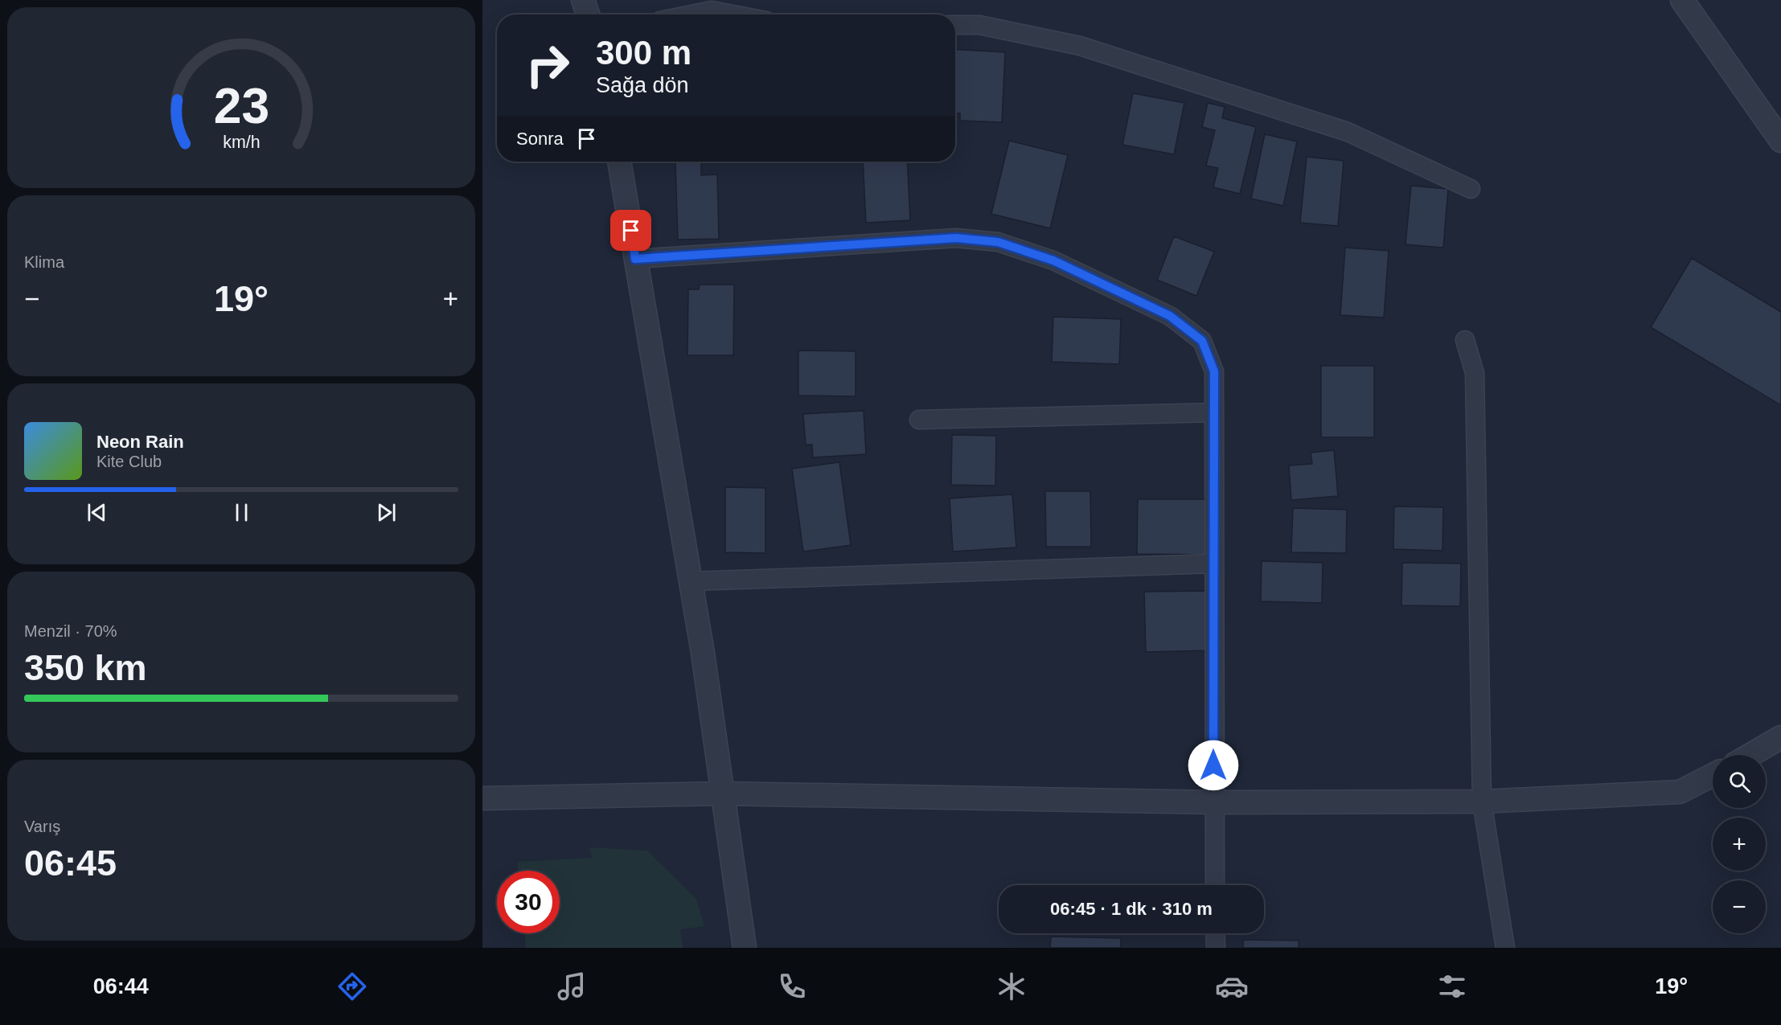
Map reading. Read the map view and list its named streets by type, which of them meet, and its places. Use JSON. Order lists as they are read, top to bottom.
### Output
{
  "page": {
    "turn": ["300 m", "Sağa dön"],
    "then": "Sonra",
    "tile": [
      "Klima",
      ["Menzil · 70%", "350 km"],
      ["Varış", "06:45"]
    ],
    "heat": ["−", "19°", "+"],
    "song": ["Neon Rain", "Kite Club"],
    "map_buttons": ["+", "−"],
    "limit": "30",
    "trip": "06:45 · 1 dk · 310 m",
    "tabs": ["06:44", "19°"],
    "gauge": ["23", "km/h"]
  }
}
